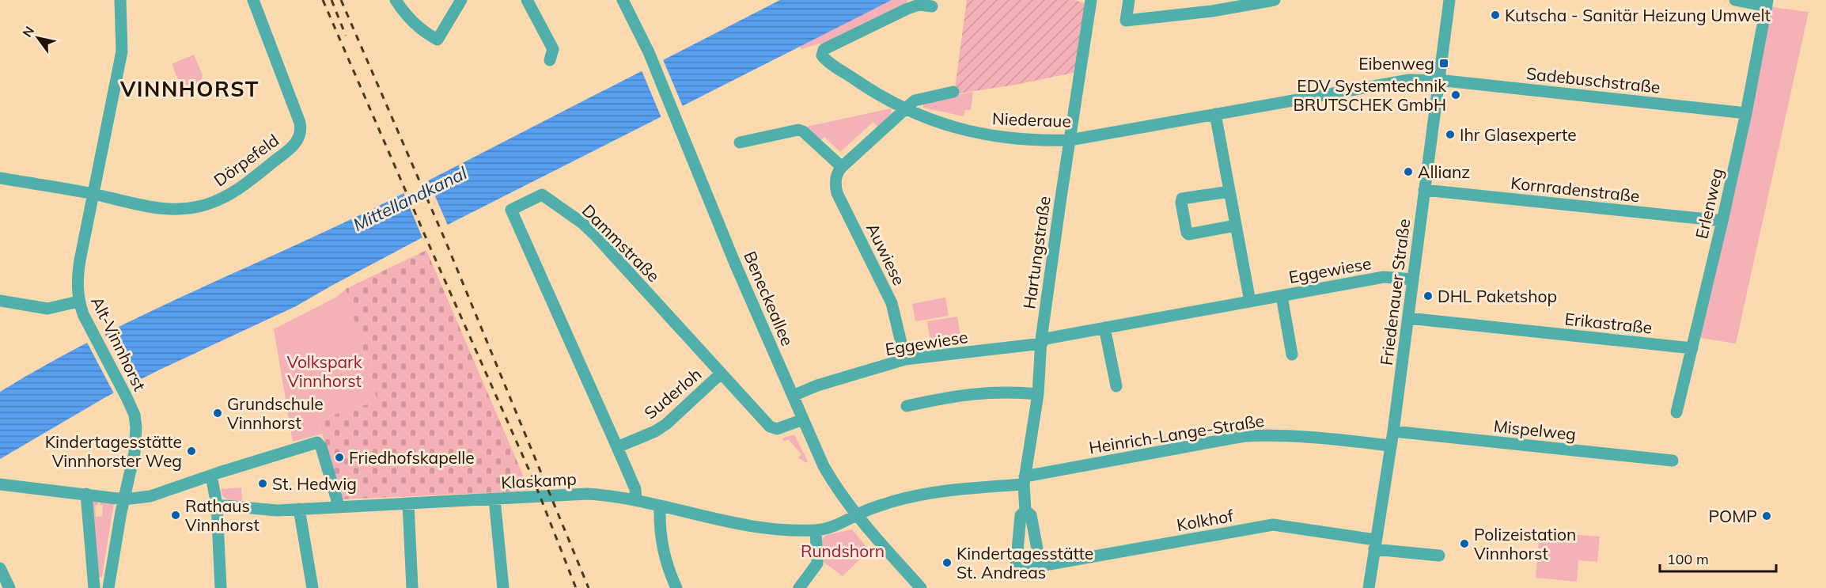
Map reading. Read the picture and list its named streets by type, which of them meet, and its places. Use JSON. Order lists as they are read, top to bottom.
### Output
{
  "streets": {
    "street": [
      "Sadebuschstraße",
      "Niederaue",
      "Dörpefeld",
      "Kornradenstraße",
      "Erlenweg",
      "Dammstraße",
      "Hartungstraße",
      "Auwiese",
      "Eggewiese",
      "Friedenauer Straße",
      "Beneckeallee",
      "Erikastraße",
      "Alt-Vinnhorst",
      "Suderloh",
      "Mispelweg",
      "Heinrich-Lange-Straße",
      "Klaskamp",
      "Kolkhof"
    ]
  },
  "crossings": [
    ["Sadebuschstraße", "Niederaue"],
    ["Sadebuschstraße", "Erlenweg"],
    ["Sadebuschstraße", "Friedenauer Straße"],
    ["Niederaue", "Hartungstraße"],
    ["Niederaue", "Friedenauer Straße"],
    ["Dörpefeld", "Alt-Vinnhorst"],
    ["Kornradenstraße", "Erlenweg"],
    ["Kornradenstraße", "Friedenauer Straße"],
    ["Erlenweg", "Erikastraße"],
    ["Dammstraße", "Beneckeallee"],
    ["Dammstraße", "Suderloh"],
    ["Dammstraße", "Klaskamp"],
    ["Hartungstraße", "Eggewiese"],
    ["Hartungstraße", "Heinrich-Lange-Straße"],
    ["Hartungstraße", "Kolkhof"],
    ["Auwiese", "Eggewiese"],
    ["Eggewiese", "Friedenauer Straße"],
    ["Eggewiese", "Beneckeallee"],
    ["Friedenauer Straße", "Erikastraße"],
    ["Friedenauer Straße", "Mispelweg"],
    ["Friedenauer Straße", "Heinrich-Lange-Straße"],
    ["Friedenauer Straße", "Kolkhof"],
    ["Beneckeallee", "Heinrich-Lange-Straße"],
    ["Beneckeallee", "Klaskamp"],
    ["Heinrich-Lange-Straße", "Klaskamp"]
  ],
  "districts": ["VINNHORST"],
  "water": ["Mittellandkanal"],
  "parks": ["Volkspark Vinnhorst", "Rundshorn"],
  "places": {
    "other": [
      "Kutscha - Sanitär Heizung Umwelt",
      "EDV Systemtechnik BRUTSCHEK GmbH",
      "Ihr Glasexperte",
      "Allianz",
      "DHL Paketshop",
      "Grundschule Vinnhorst",
      "Kindertagesstätte Vinnhorster Weg",
      "Friedhofskapelle",
      "St. Hedwig",
      "Rathaus Vinnhorst",
      "POMP",
      "Polizeistation Vinnhorst",
      "Kindertagesstätte St. Andreas"
    ],
    "transit": ["Eibenweg"]
  },
  "scale_bar": "100 m",
  "north": "top left"
}
